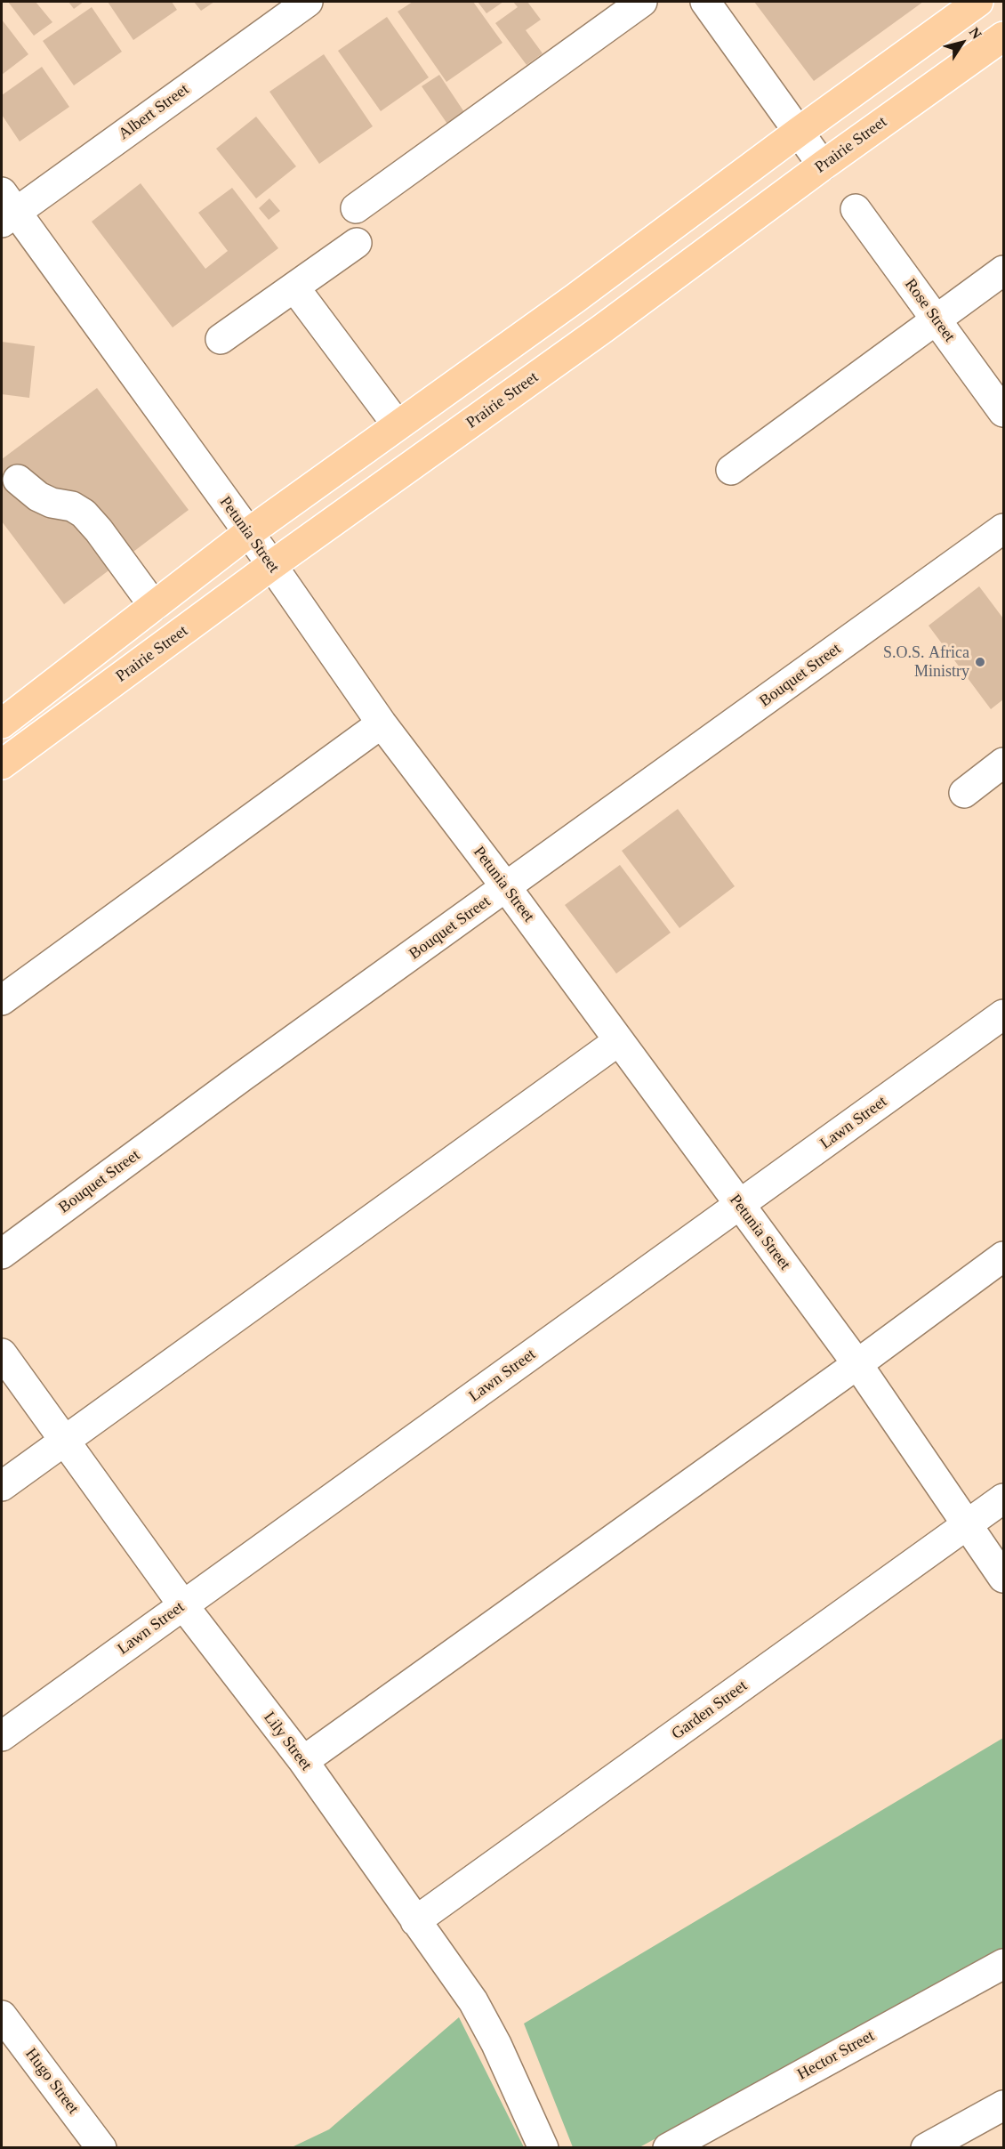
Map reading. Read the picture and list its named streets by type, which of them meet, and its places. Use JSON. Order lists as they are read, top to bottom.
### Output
{
  "streets": {
    "main road": ["Prairie Street"],
    "street": [
      "Albert Street",
      "Rose Street",
      "Petunia Street",
      "Bouquet Street",
      "Lawn Street",
      "Garden Street",
      "Lily Street",
      "Hector Street",
      "Hugo Street"
    ]
  },
  "crossings": [
    ["Albert Street", "Petunia Street"],
    ["Prairie Street", "Petunia Street"],
    ["Petunia Street", "Bouquet Street"],
    ["Petunia Street", "Lawn Street"],
    ["Petunia Street", "Garden Street"],
    ["Lawn Street", "Lily Street"],
    ["Garden Street", "Lily Street"]
  ],
  "places": ["S.O.S. Africa Ministry"],
  "north": "top right"
}
